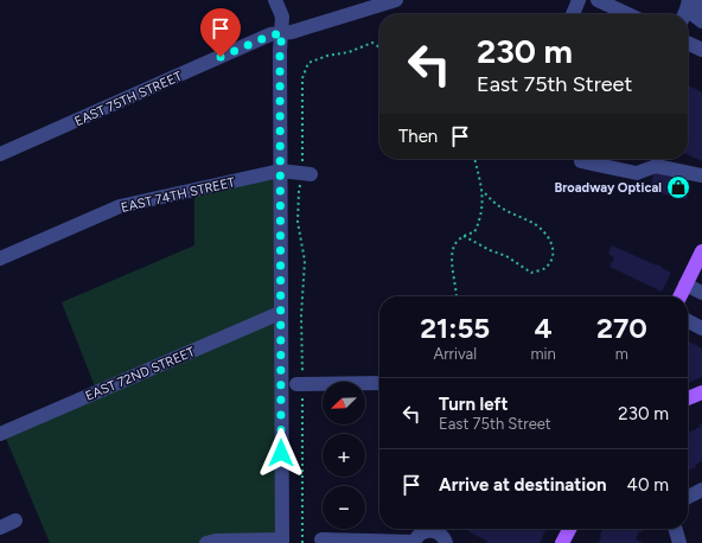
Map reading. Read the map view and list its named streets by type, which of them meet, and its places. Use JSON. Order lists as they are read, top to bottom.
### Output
{
  "streets": {
    "street": ["EAST 75TH STREET", "EAST 74TH STREET", "EAST 72ND STREET"]
  },
  "places": {
    "shop": ["Broadway Optical"]
  },
  "north": "bottom left",
  "page": {
    "turn": ["230 m", "East 75th Street"],
    "then": "Then",
    "eta": [
      "21:55",
      "Arrival",
      "4",
      "min",
      "270",
      "m"
    ],
    "list": [
      {
        "name": "Turn left",
        "note": "East 75th Street",
        "value": "230 m"
      },
      {
        "name": "Arrive at destination",
        "value": "40 m"
      }
    ],
    "map_buttons": ["+", "−"]
  }
}
